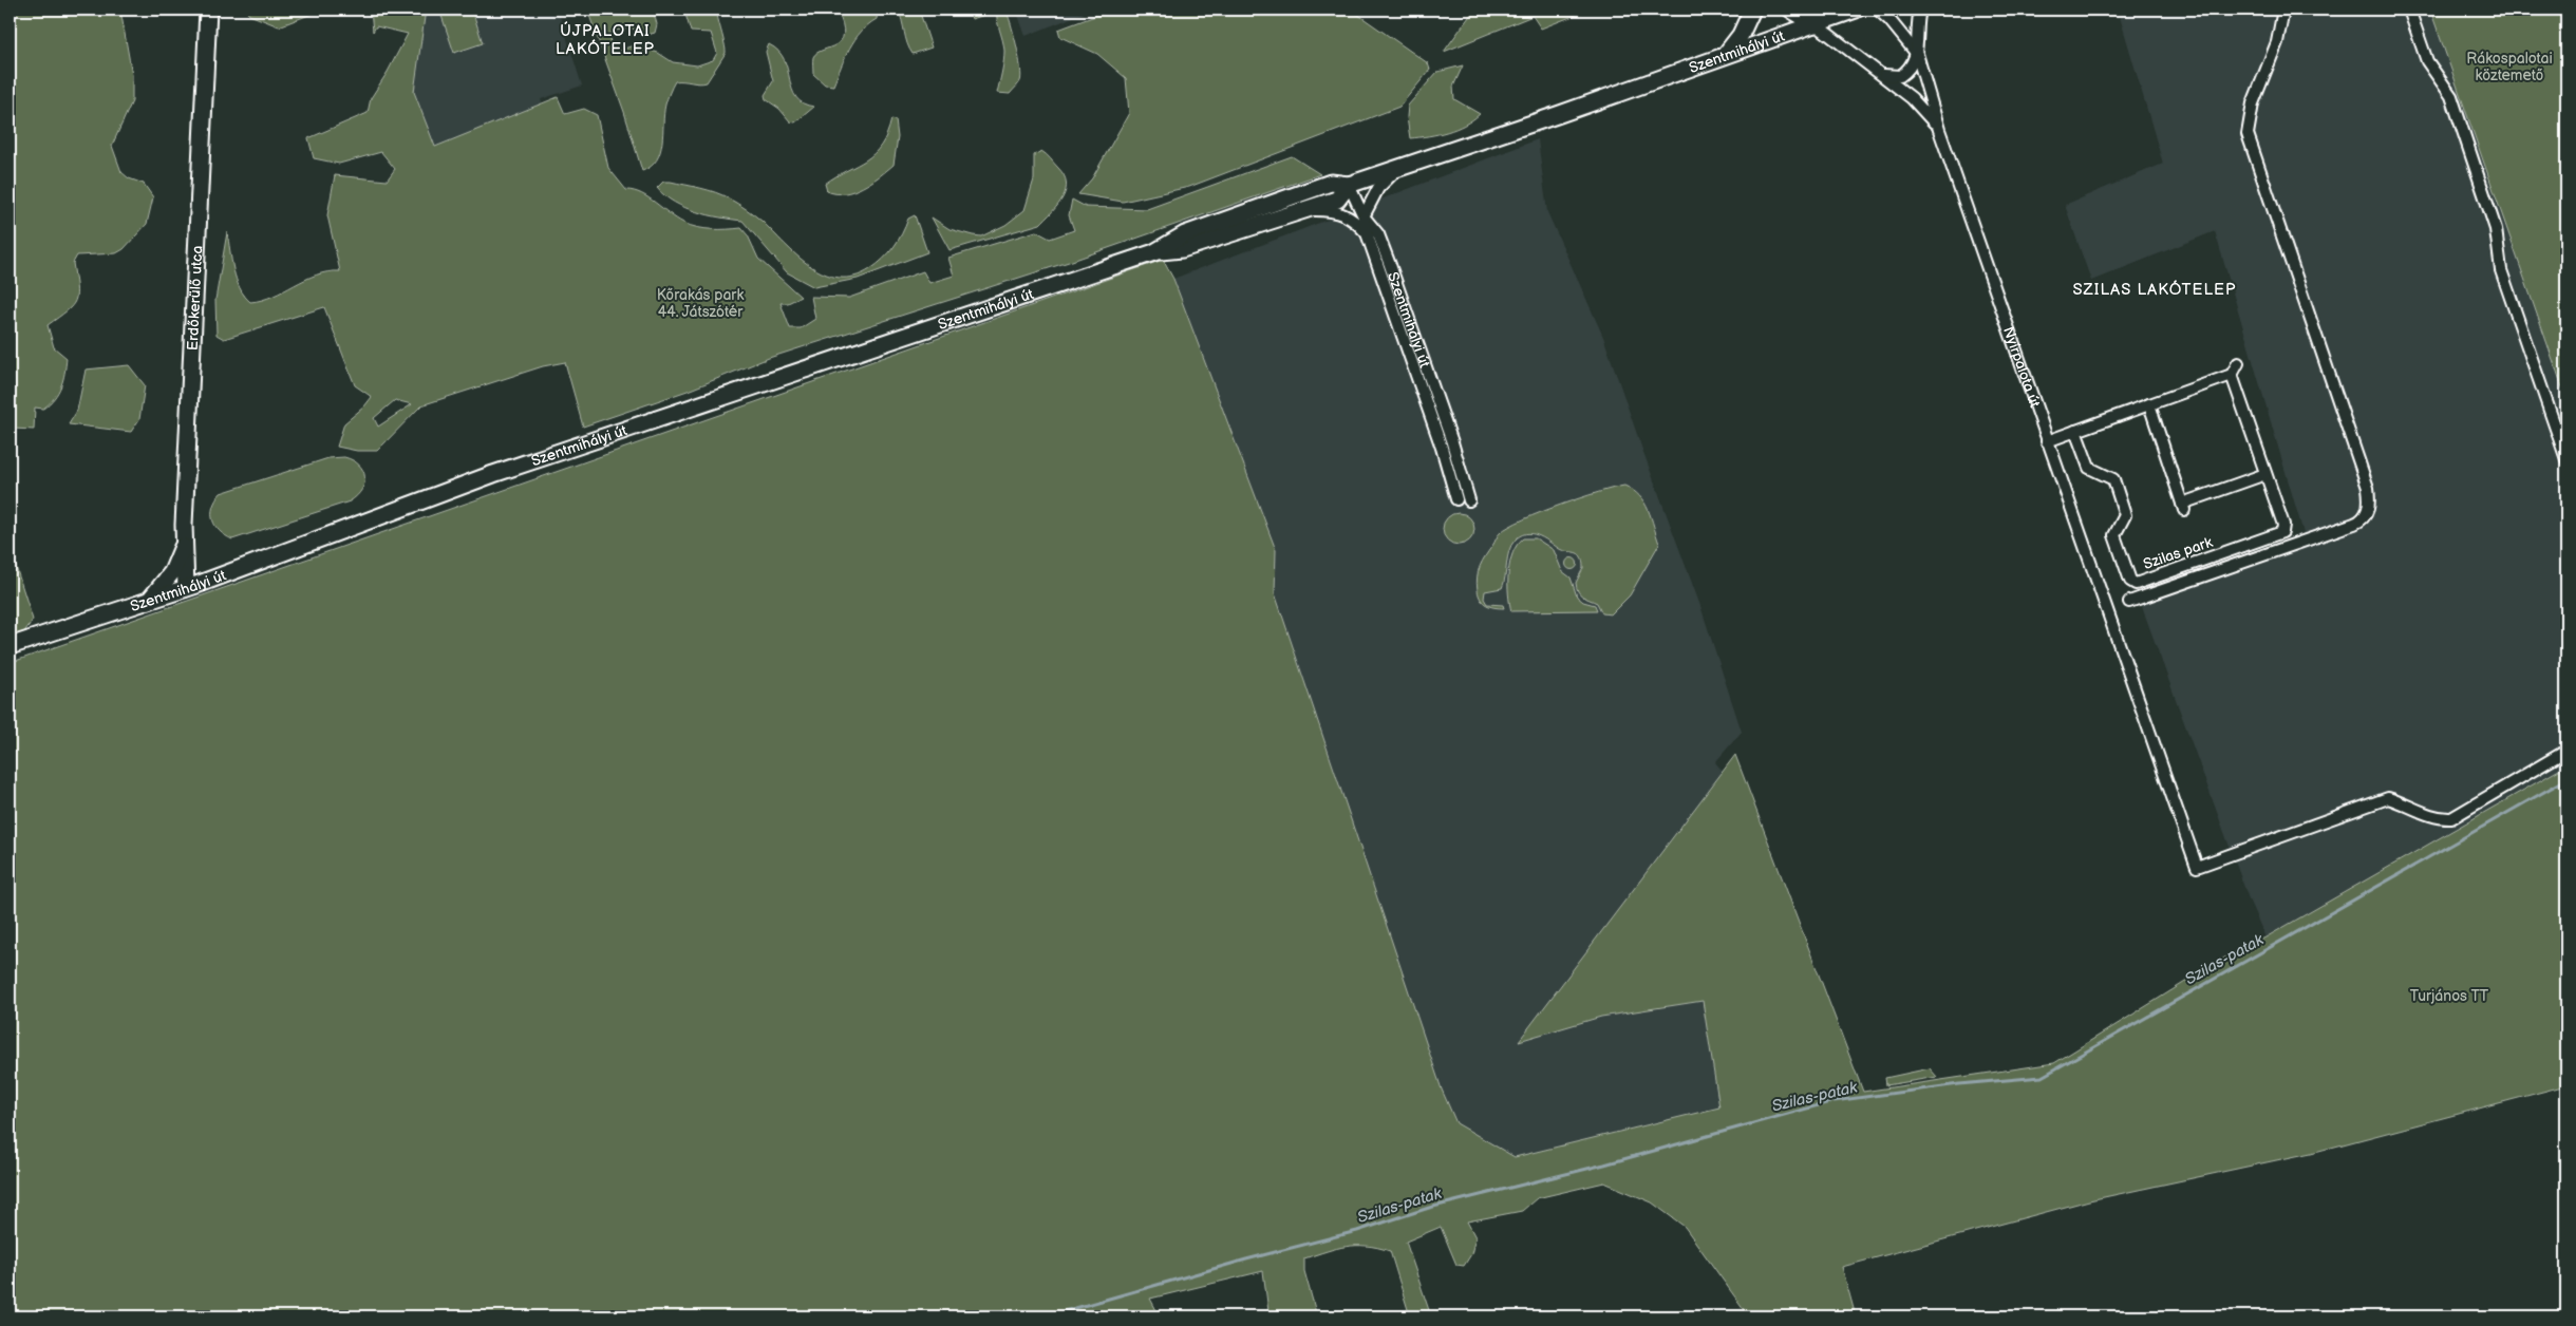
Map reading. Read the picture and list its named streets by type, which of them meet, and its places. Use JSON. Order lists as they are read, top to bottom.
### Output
{
  "streets": {
    "main road": ["Szentmihályi út", "Erdőkerülő utca", "Nyírpalota út"],
    "street": ["Szilas park"]
  },
  "crossings": [
    ["Szentmihályi út", "Erdőkerülő utca"],
    ["Szentmihályi út", "Nyírpalota út"]
  ],
  "districts": ["ÚJPALOTAI LAKÓTELEP", "SZILAS LAKÓTELEP"],
  "water": ["Szilas-patak"],
  "parks": ["Rákospalotai köztemető", "Kőrakás park 44. Játszótér", "Turjános TT"]
}
